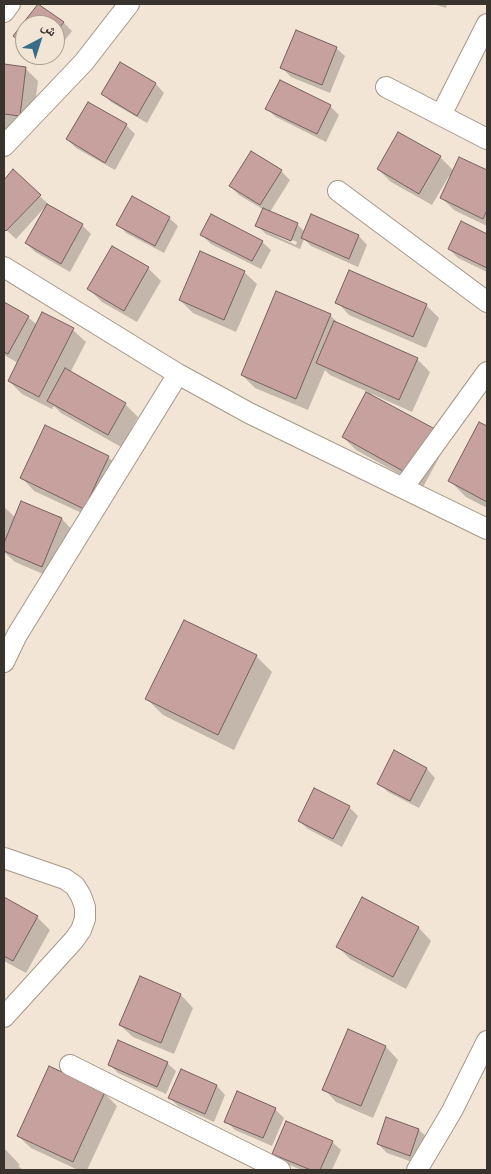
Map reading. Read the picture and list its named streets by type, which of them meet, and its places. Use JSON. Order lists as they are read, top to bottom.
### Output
{
  "north": "top right"
}
